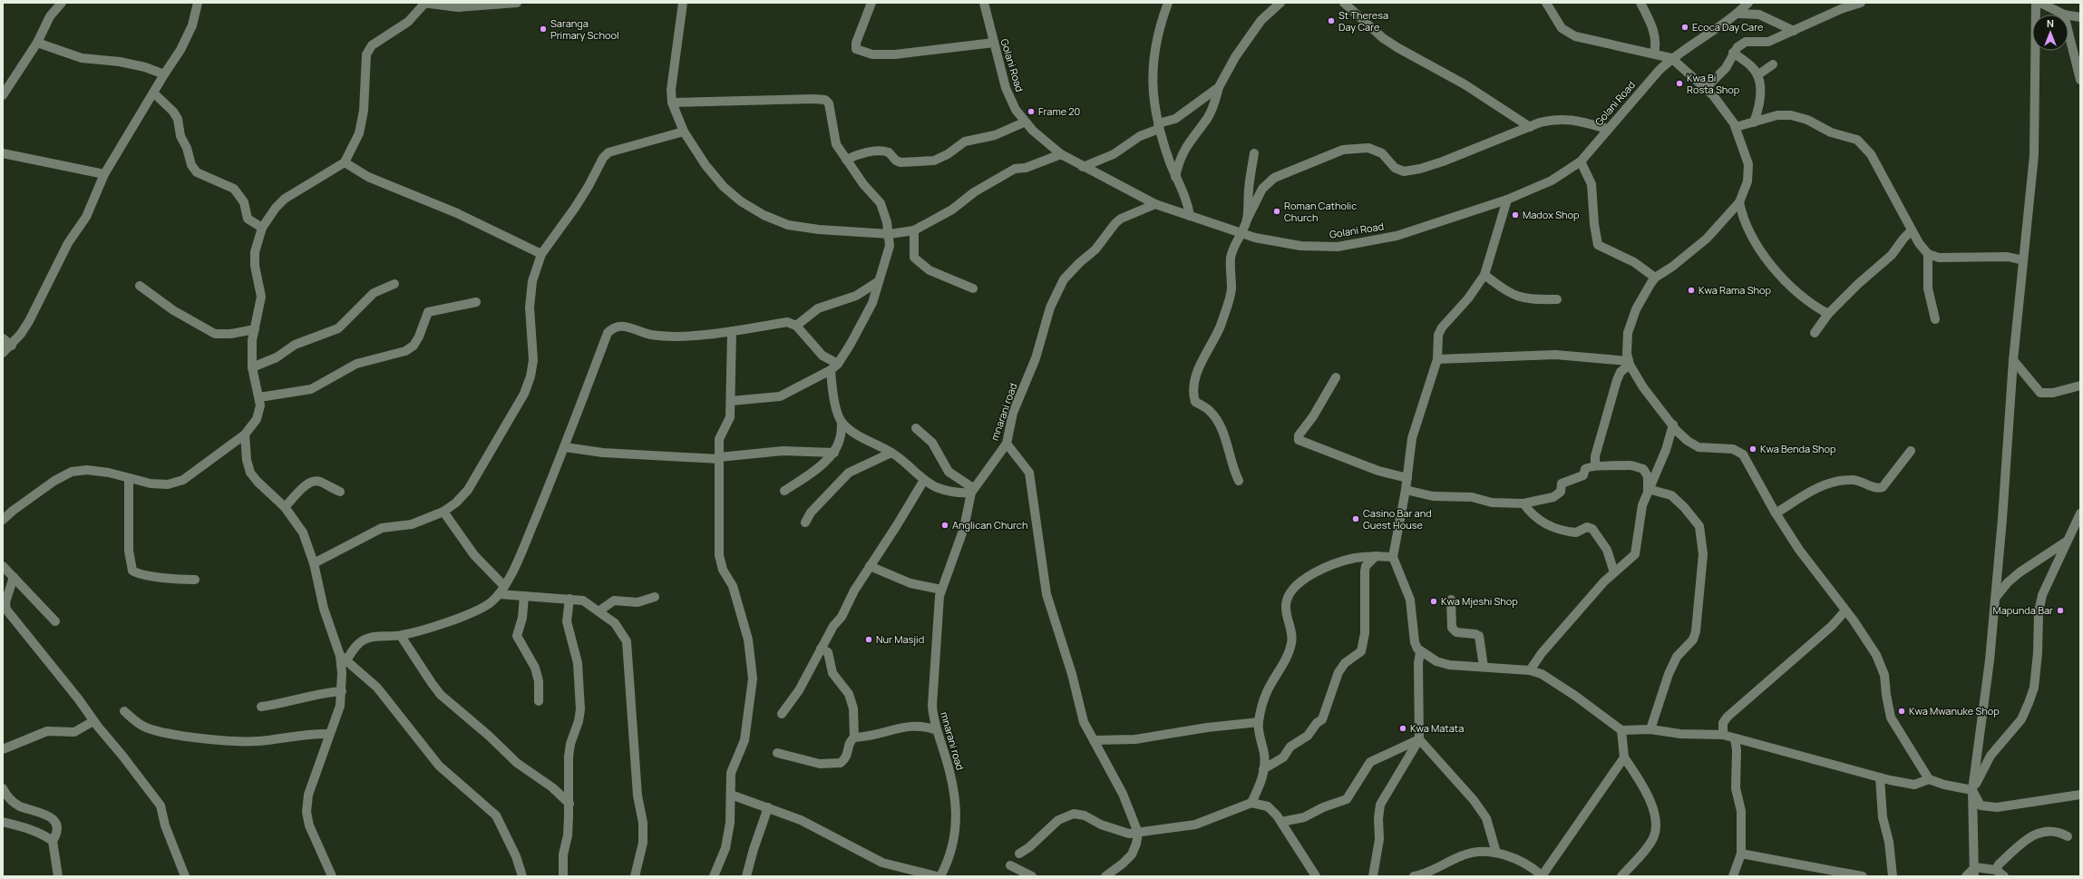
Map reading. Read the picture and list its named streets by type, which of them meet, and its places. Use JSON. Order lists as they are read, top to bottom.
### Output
{
  "streets": {
    "street": ["Golani Road", "mnarani road"]
  },
  "crossings": [
    ["Golani Road", "mnarani road"]
  ],
  "places": [
    "St Theresa Day Care",
    "Ecoca Day Care",
    "Saranga Primary School",
    "Kwa Bi Rosta Shop",
    "Frame 20",
    "Roman Catholic Church",
    "Madox Shop",
    "Kwa Rama Shop",
    "Kwa Benda Shop",
    "Casino Bar and Guest House",
    "Anglican Church",
    "Kwa Mjeshi Shop",
    "Mapunda Bar",
    "Nur Masjid",
    "Kwa Mwanuke Shop",
    "Kwa Matata"
  ],
  "north": "top"
}
